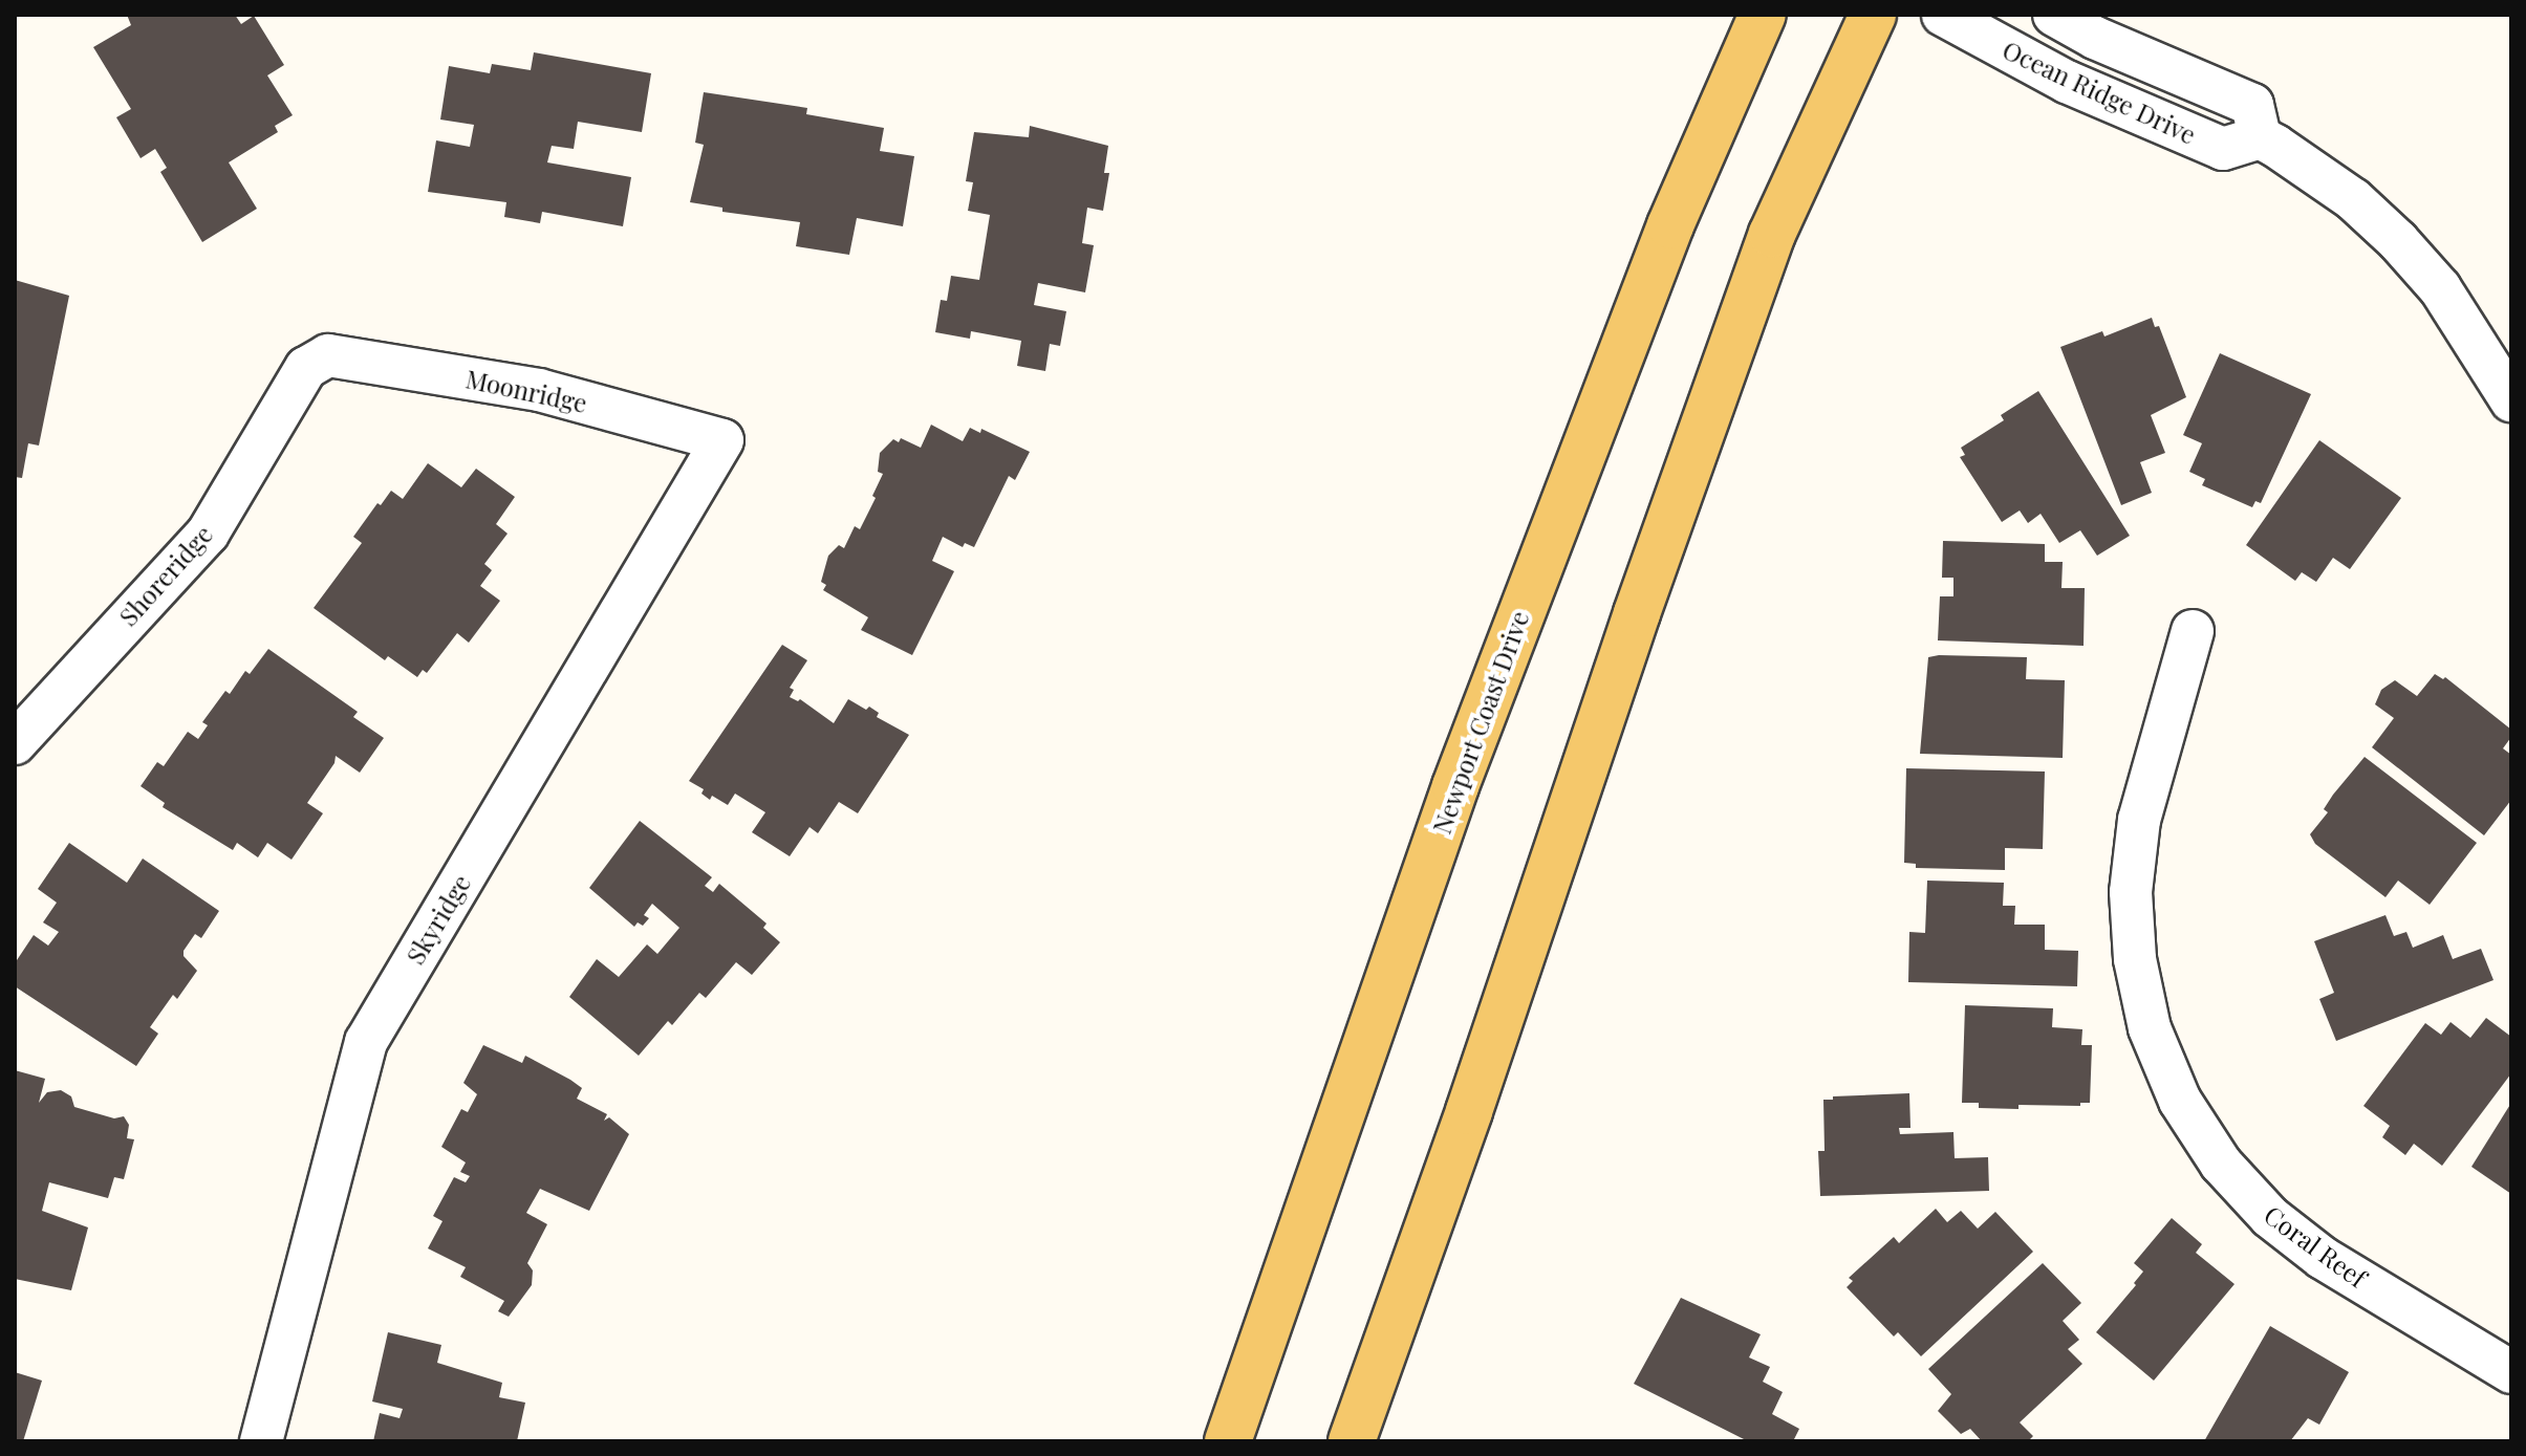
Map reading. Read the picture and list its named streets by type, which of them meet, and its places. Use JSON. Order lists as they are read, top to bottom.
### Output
{
  "streets": {
    "main road": ["Newport Coast Drive"],
    "street": [
      "Ocean Ridge Drive",
      "Moonridge",
      "Shoreridge",
      "Skyridge",
      "Coral Reef"
    ]
  },
  "crossings": [
    ["Moonridge", "Shoreridge"],
    ["Moonridge", "Skyridge"]
  ]
}
